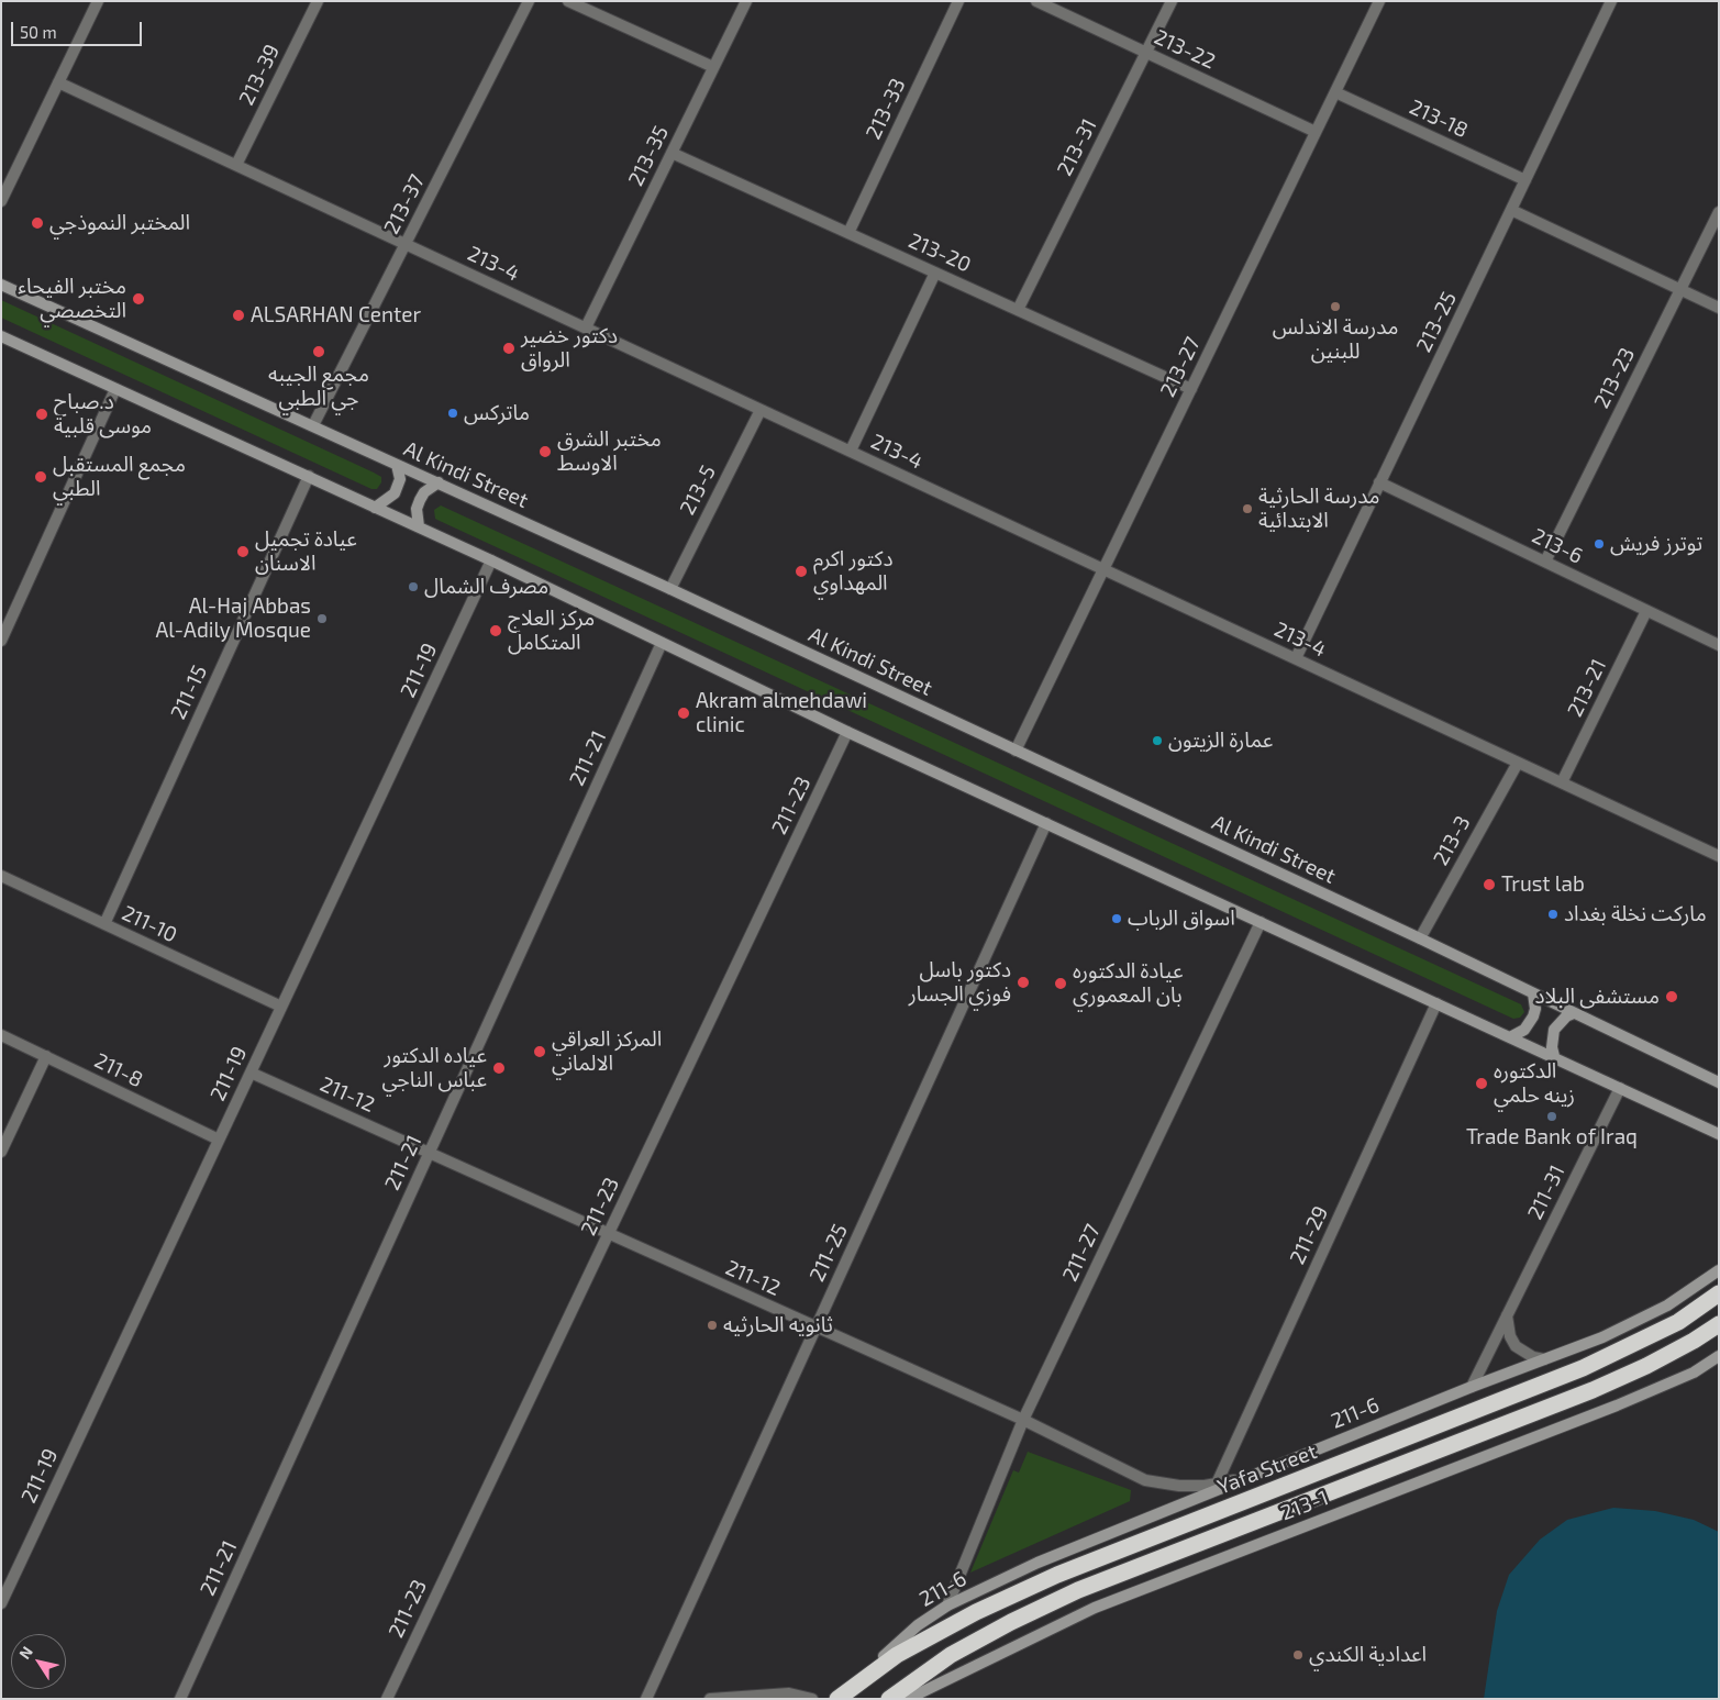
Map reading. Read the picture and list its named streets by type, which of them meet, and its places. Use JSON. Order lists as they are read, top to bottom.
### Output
{
  "streets": {
    "highway": ["Yafa Street"],
    "street": [
      "213-22",
      "213-39",
      "213-33",
      "213-18",
      "213-31",
      "213-35",
      "213-37",
      "213-20",
      "213-4",
      "213-25",
      "213-27",
      "213-23",
      "Al Kindi Street",
      "213-5",
      "213-6",
      "211-19",
      "213-21",
      "211-15",
      "211-21",
      "211-23",
      "213-3",
      "211-10",
      "211-8",
      "211-12",
      "211-31",
      "211-29",
      "211-25",
      "211-27",
      "211-6",
      "213-1"
    ]
  },
  "crossings": [
    ["213-22", "213-31"],
    ["213-22", "213-27"],
    ["213-39", "213-4"],
    ["213-33", "213-20"],
    ["213-18", "213-25"],
    ["213-18", "213-27"],
    ["213-31", "213-20"],
    ["213-35", "213-20"],
    ["213-35", "213-4"],
    ["213-37", "213-4"],
    ["213-37", "Al Kindi Street"],
    ["213-20", "213-27"],
    ["213-4", "213-25"],
    ["213-4", "213-27"],
    ["213-4", "213-5"],
    ["213-4", "213-21"],
    ["213-4", "213-3"],
    ["213-25", "213-6"],
    ["213-27", "Al Kindi Street"],
    ["213-23", "213-6"],
    ["Al Kindi Street", "213-5"],
    ["Al Kindi Street", "213-3"],
    ["213-6", "213-21"],
    ["211-19", "211-10"],
    ["211-19", "211-8"],
    ["211-19", "211-12"],
    ["211-15", "211-10"],
    ["211-21", "211-12"],
    ["211-23", "211-12"],
    ["211-12", "211-29"],
    ["211-12", "211-25"],
    ["211-12", "211-27"],
    ["211-12", "211-6"],
    ["211-31", "211-6"],
    ["211-27", "211-6"],
    ["211-6", "Yafa Street"]
  ],
  "places": [
    "المختبر النموذجي",
    "مختبر الفيحاء التخصصي",
    "مدرسة الاندلس للبنين",
    "ALSARHAN Center",
    "دكتور خضير الرواق",
    "مجمع الجيبه جي الطبي",
    "ماتركس",
    "د.صباح موسى قلبية",
    "مختبر الشرق الاوسط",
    "مجمع المستقبل الطبي",
    "مدرسة الحارثية الابتدائية",
    "توترز فريش",
    "عيادة تجميل الاسنان",
    "دكتور اكرم المهداوي",
    "مصرف الشمال",
    "Al-Haj Abbas Al-Adily Mosque",
    "مركز العلاج المتكامل",
    "Akram almehdawi clinic",
    "عمارة الزيتون",
    "Trust lab",
    "ماركت نخلة بغداد",
    "اسواق الرباب",
    "دكتور باسل فوزي الجسار",
    "عيادة الدكتوره بان المعموري",
    "مستشفى البلاد",
    "المركز العراقي الالماني",
    "عياده الدكتور عباس الناجي",
    "الدكتوره زينه حلمي",
    "Trade Bank of Iraq",
    "ثانويه الحارثيه",
    "اعدادية الكندي"
  ],
  "scale_bar": "50 m",
  "north": "top left"
}
